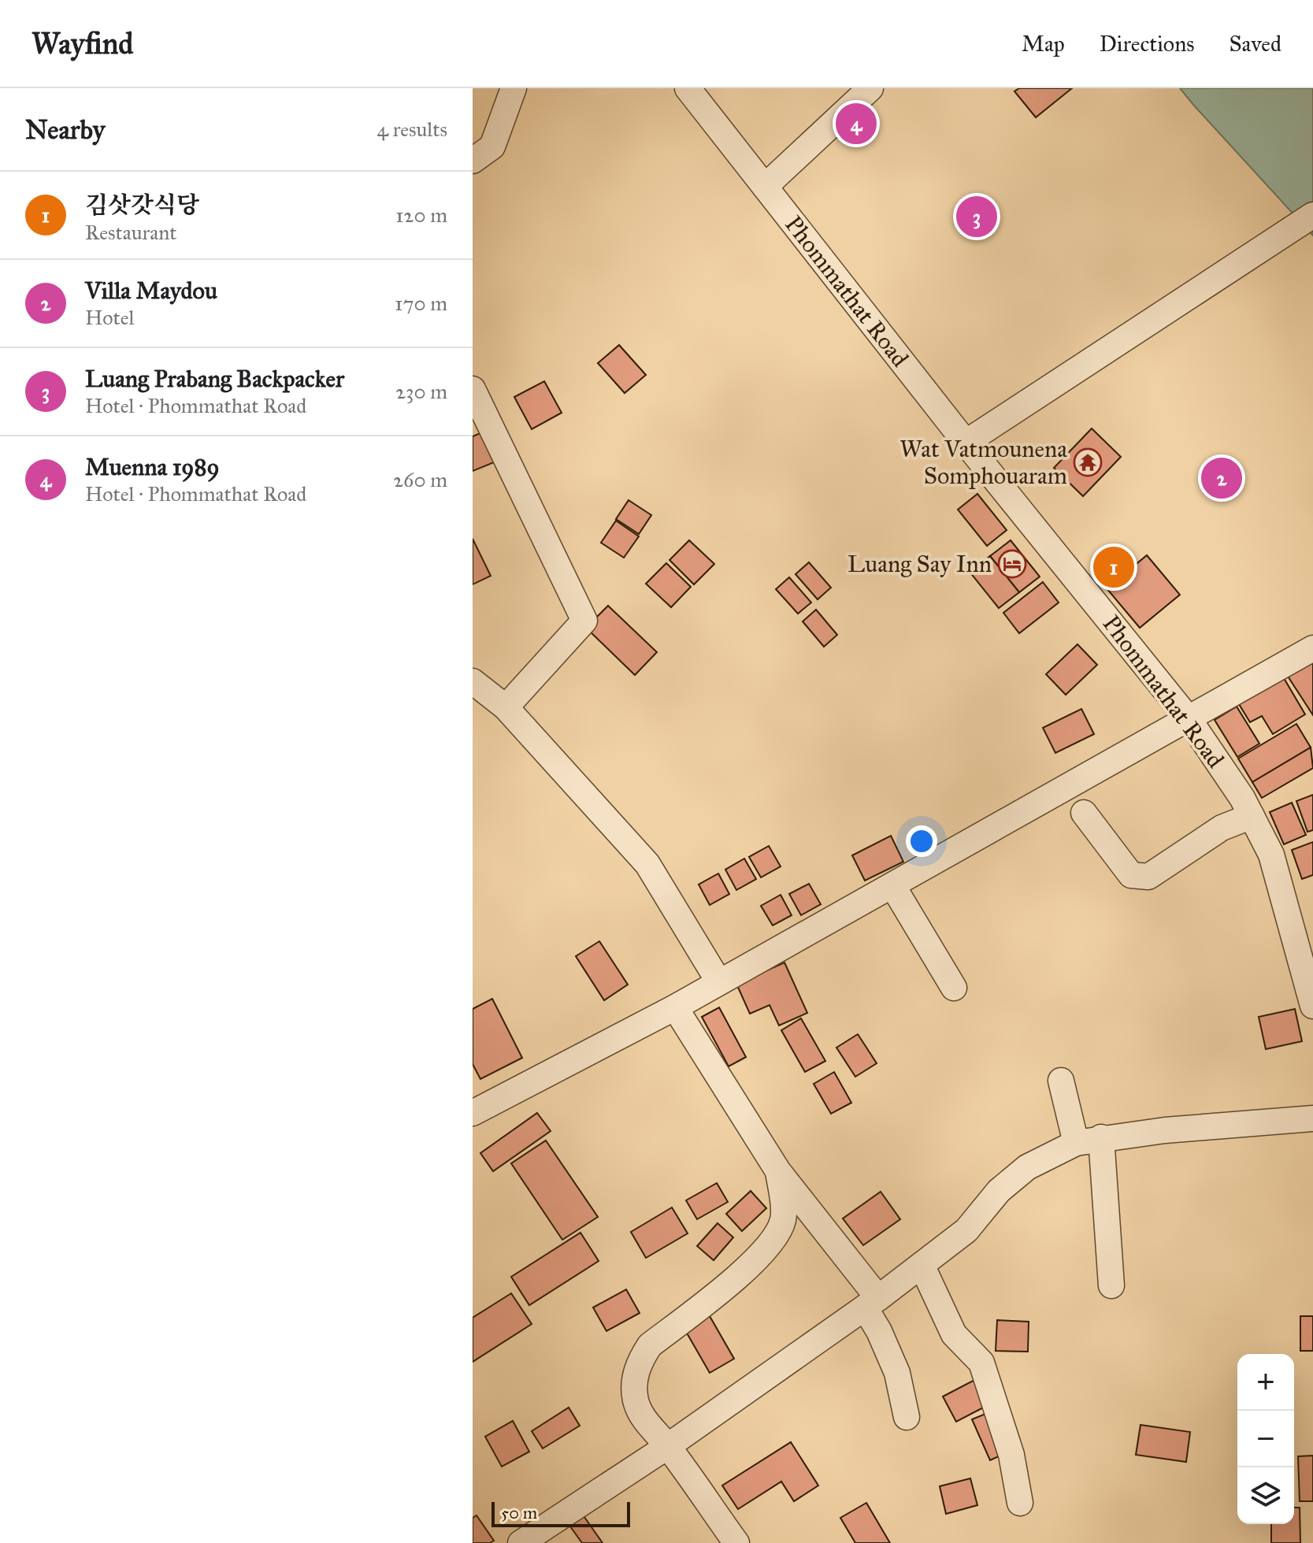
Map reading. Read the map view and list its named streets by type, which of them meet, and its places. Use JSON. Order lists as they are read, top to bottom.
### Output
{
  "streets": {
    "street": ["Phommathat Road"]
  },
  "places": {
    "temple": ["Wat Vatmounena Somphouaram"],
    "hotel": ["Luang Say Inn"]
  },
  "scale_bar": "50 m",
  "page": {
    "header": "Wayfind",
    "nav": ["Map", "Directions", "Saved"],
    "heading": ["Nearby", "4 results"],
    "pins": [
      "4",
      "3",
      "2",
      "1"
    ],
    "list": [
      {
        "mark": "1",
        "name": "김삿갓식당",
        "note": "Restaurant",
        "value": "120 m"
      },
      {
        "mark": "2",
        "name": "Villa Maydou",
        "note": "Hotel",
        "value": "170 m"
      },
      {
        "mark": "3",
        "name": "Luang Prabang Backpacker",
        "note": "Hotel · Phommathat Road",
        "value": "230 m"
      },
      {
        "mark": "4",
        "name": "Muenna 1989",
        "note": "Hotel · Phommathat Road",
        "value": "260 m"
      }
    ],
    "map_buttons": ["+", "−"],
    "scale": "50 m"
  }
}
